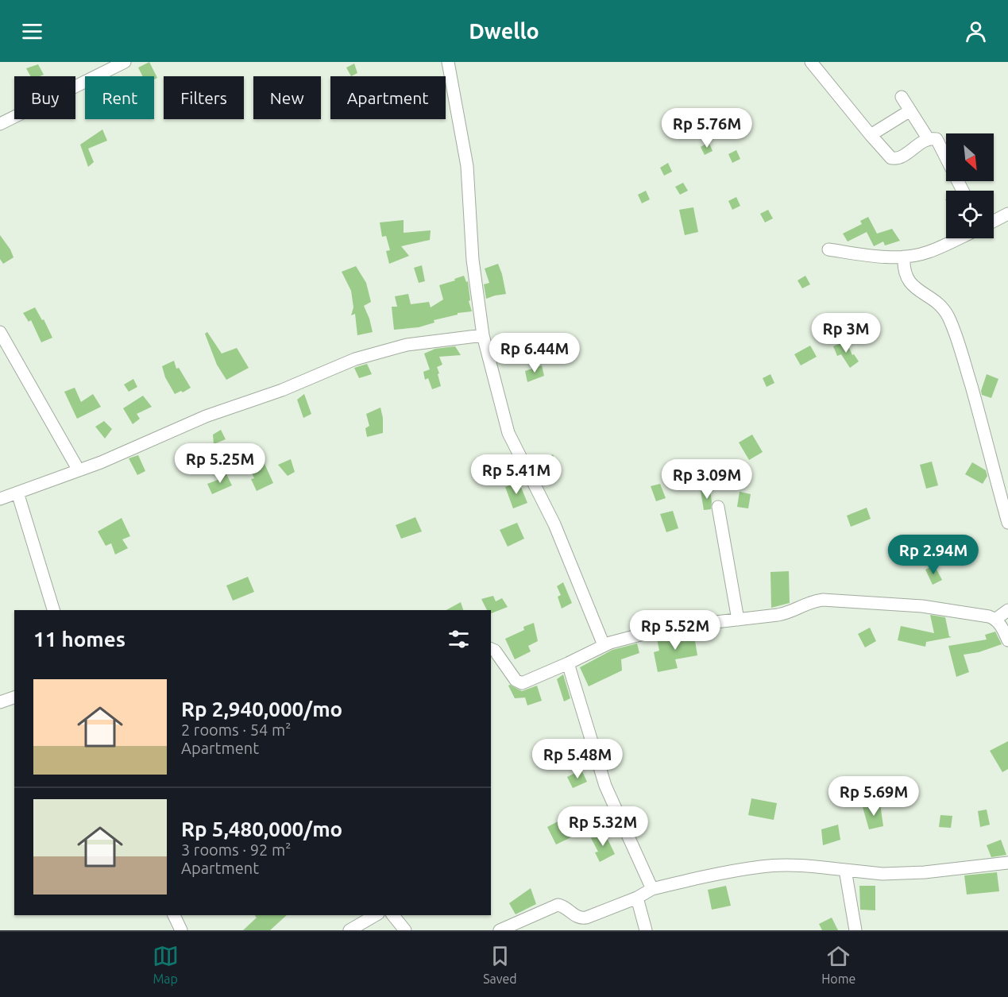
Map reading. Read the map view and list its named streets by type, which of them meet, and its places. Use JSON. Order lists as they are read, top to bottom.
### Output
{
  "north": "bottom right",
  "page": {
    "header": "Dwello",
    "chip": [
      "Buy",
      "Rent",
      "Filters",
      "New",
      "Apartment"
    ],
    "price": [
      "Rp 5.76M",
      "Rp 3M",
      "Rp 6.44M",
      "Rp 5.25M",
      "Rp 5.41M",
      "Rp 3.09M",
      "Rp 2.94M",
      "Rp 5.52M",
      "Rp 5.48M",
      "Rp 5.69M",
      "Rp 5.32M"
    ],
    "heading": "11 homes",
    "list": [
      {
        "name": "Rp 2,940,000/mo",
        "note": "2 rooms · 54 m² · Apartment"
      },
      {
        "name": "Rp 5,480,000/mo",
        "note": "3 rooms · 92 m² · Apartment"
      }
    ],
    "tabs": ["Map", "Saved", "Home"]
  }
}
